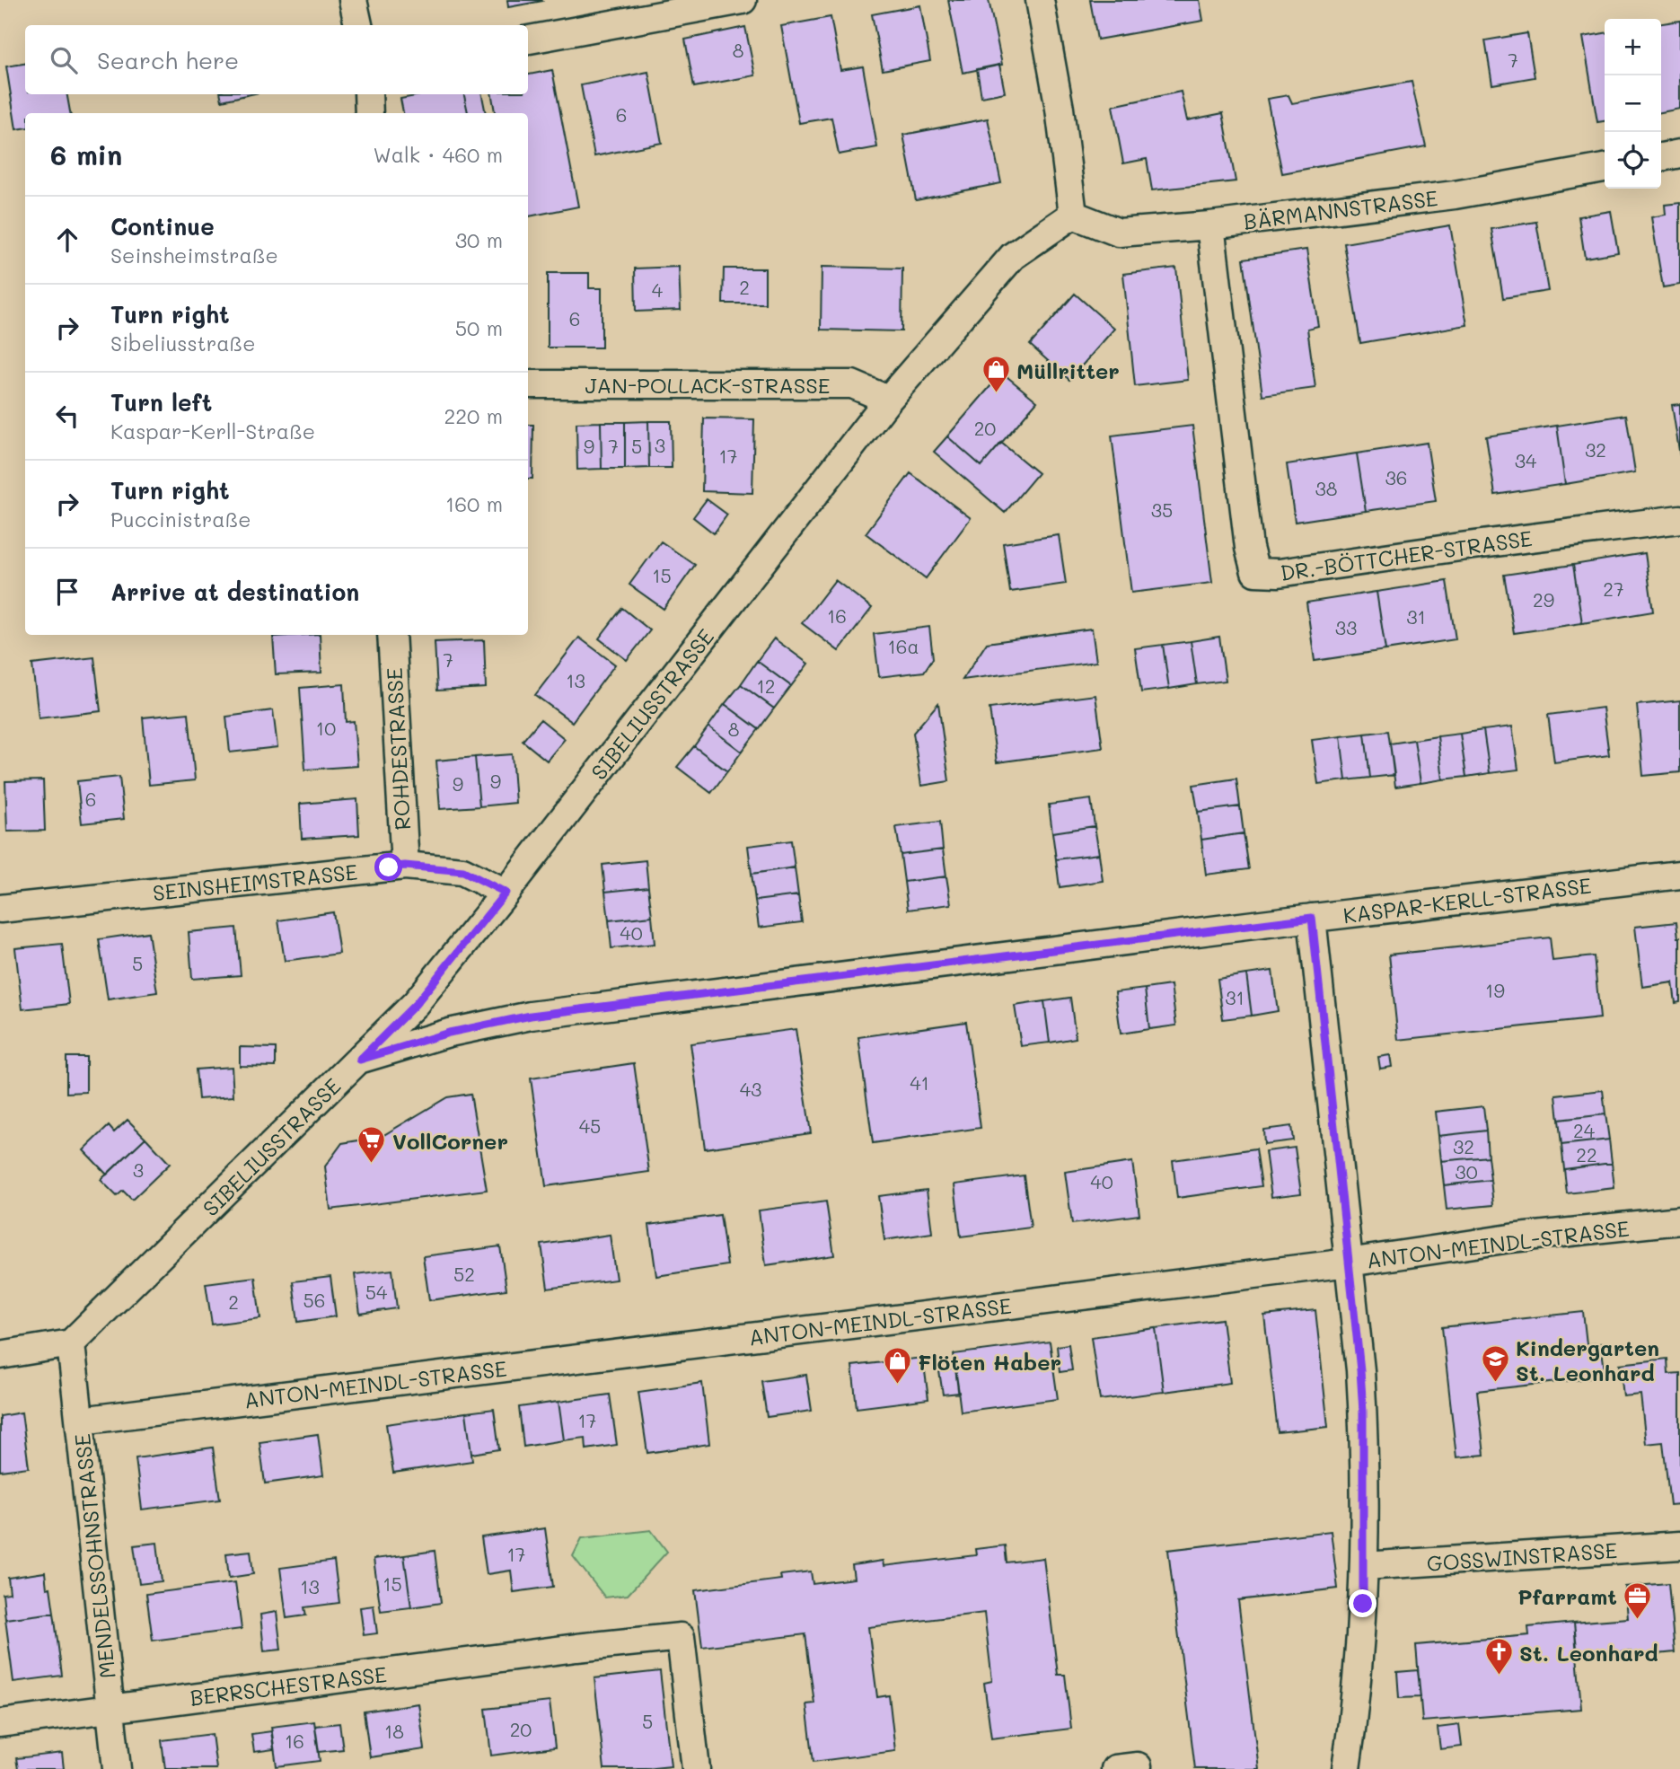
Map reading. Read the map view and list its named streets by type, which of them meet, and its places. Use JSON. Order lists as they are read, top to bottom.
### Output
{
  "streets": {
    "street": [
      "BÄRMANNSTRASSE",
      "JAN-POLLACK-STRASSE",
      "DR.-BÖTTCHER-STRASSE",
      "SIBELIUSSTRASSE",
      "ROHDESTRASSE",
      "SEINSHEIMSTRASSE",
      "KASPAR-KERLL-STRASSE",
      "ANTON-MEINDL-STRASSE",
      "MENDELSSOHNSTRASSE",
      "GOSSWINSTRASSE",
      "BERRSCHESTRASSE"
    ]
  },
  "crossings": [
    ["BÄRMANNSTRASSE", "DR.-BÖTTCHER-STRASSE"],
    ["BÄRMANNSTRASSE", "SIBELIUSSTRASSE"],
    ["JAN-POLLACK-STRASSE", "SIBELIUSSTRASSE"],
    ["SIBELIUSSTRASSE", "SEINSHEIMSTRASSE"],
    ["SIBELIUSSTRASSE", "KASPAR-KERLL-STRASSE"],
    ["SIBELIUSSTRASSE", "MENDELSSOHNSTRASSE"],
    ["ROHDESTRASSE", "SEINSHEIMSTRASSE"],
    ["ANTON-MEINDL-STRASSE", "MENDELSSOHNSTRASSE"],
    ["MENDELSSOHNSTRASSE", "BERRSCHESTRASSE"]
  ],
  "places": {
    "shop": ["Müllritter", "Flöten Haber"],
    "supermarket": ["VollCorner"],
    "school or university": ["Kindergarten St. Leonhard"],
    "office": ["Pfarramt"],
    "church": ["St. Leonhard"]
  },
  "house_numbers": [
    "8",
    "7",
    "6",
    "2",
    "4",
    "6",
    "20",
    "3",
    "9",
    "7",
    "5",
    "32",
    "17",
    "34",
    "36",
    "38",
    "35",
    "15",
    "27",
    "29",
    "16",
    "31",
    "33",
    "16a",
    "7",
    "13",
    "12",
    "10",
    "8",
    "9",
    "9",
    "6",
    "40",
    "5",
    "19",
    "31",
    "41",
    "43",
    "45",
    "24",
    "32",
    "22",
    "3",
    "30",
    "40",
    "52",
    "54",
    "56",
    "2",
    "17",
    "17",
    "15",
    "13",
    "5",
    "20",
    "18",
    "16"
  ],
  "page": {
    "map_buttons": ["+", "−"],
    "search": "Search here",
    "heading": ["6 min", "Walk · 460 m"],
    "list": [
      ["Continue", "Seinsheimstraße", "30 m"],
      ["Turn right", "Sibeliusstraße", "50 m"],
      ["Turn left", "Kaspar-Kerll-Straße", "220 m"],
      ["Turn right", "Puccinistraße", "160 m"],
      "Arrive at destination"
    ]
  }
}
